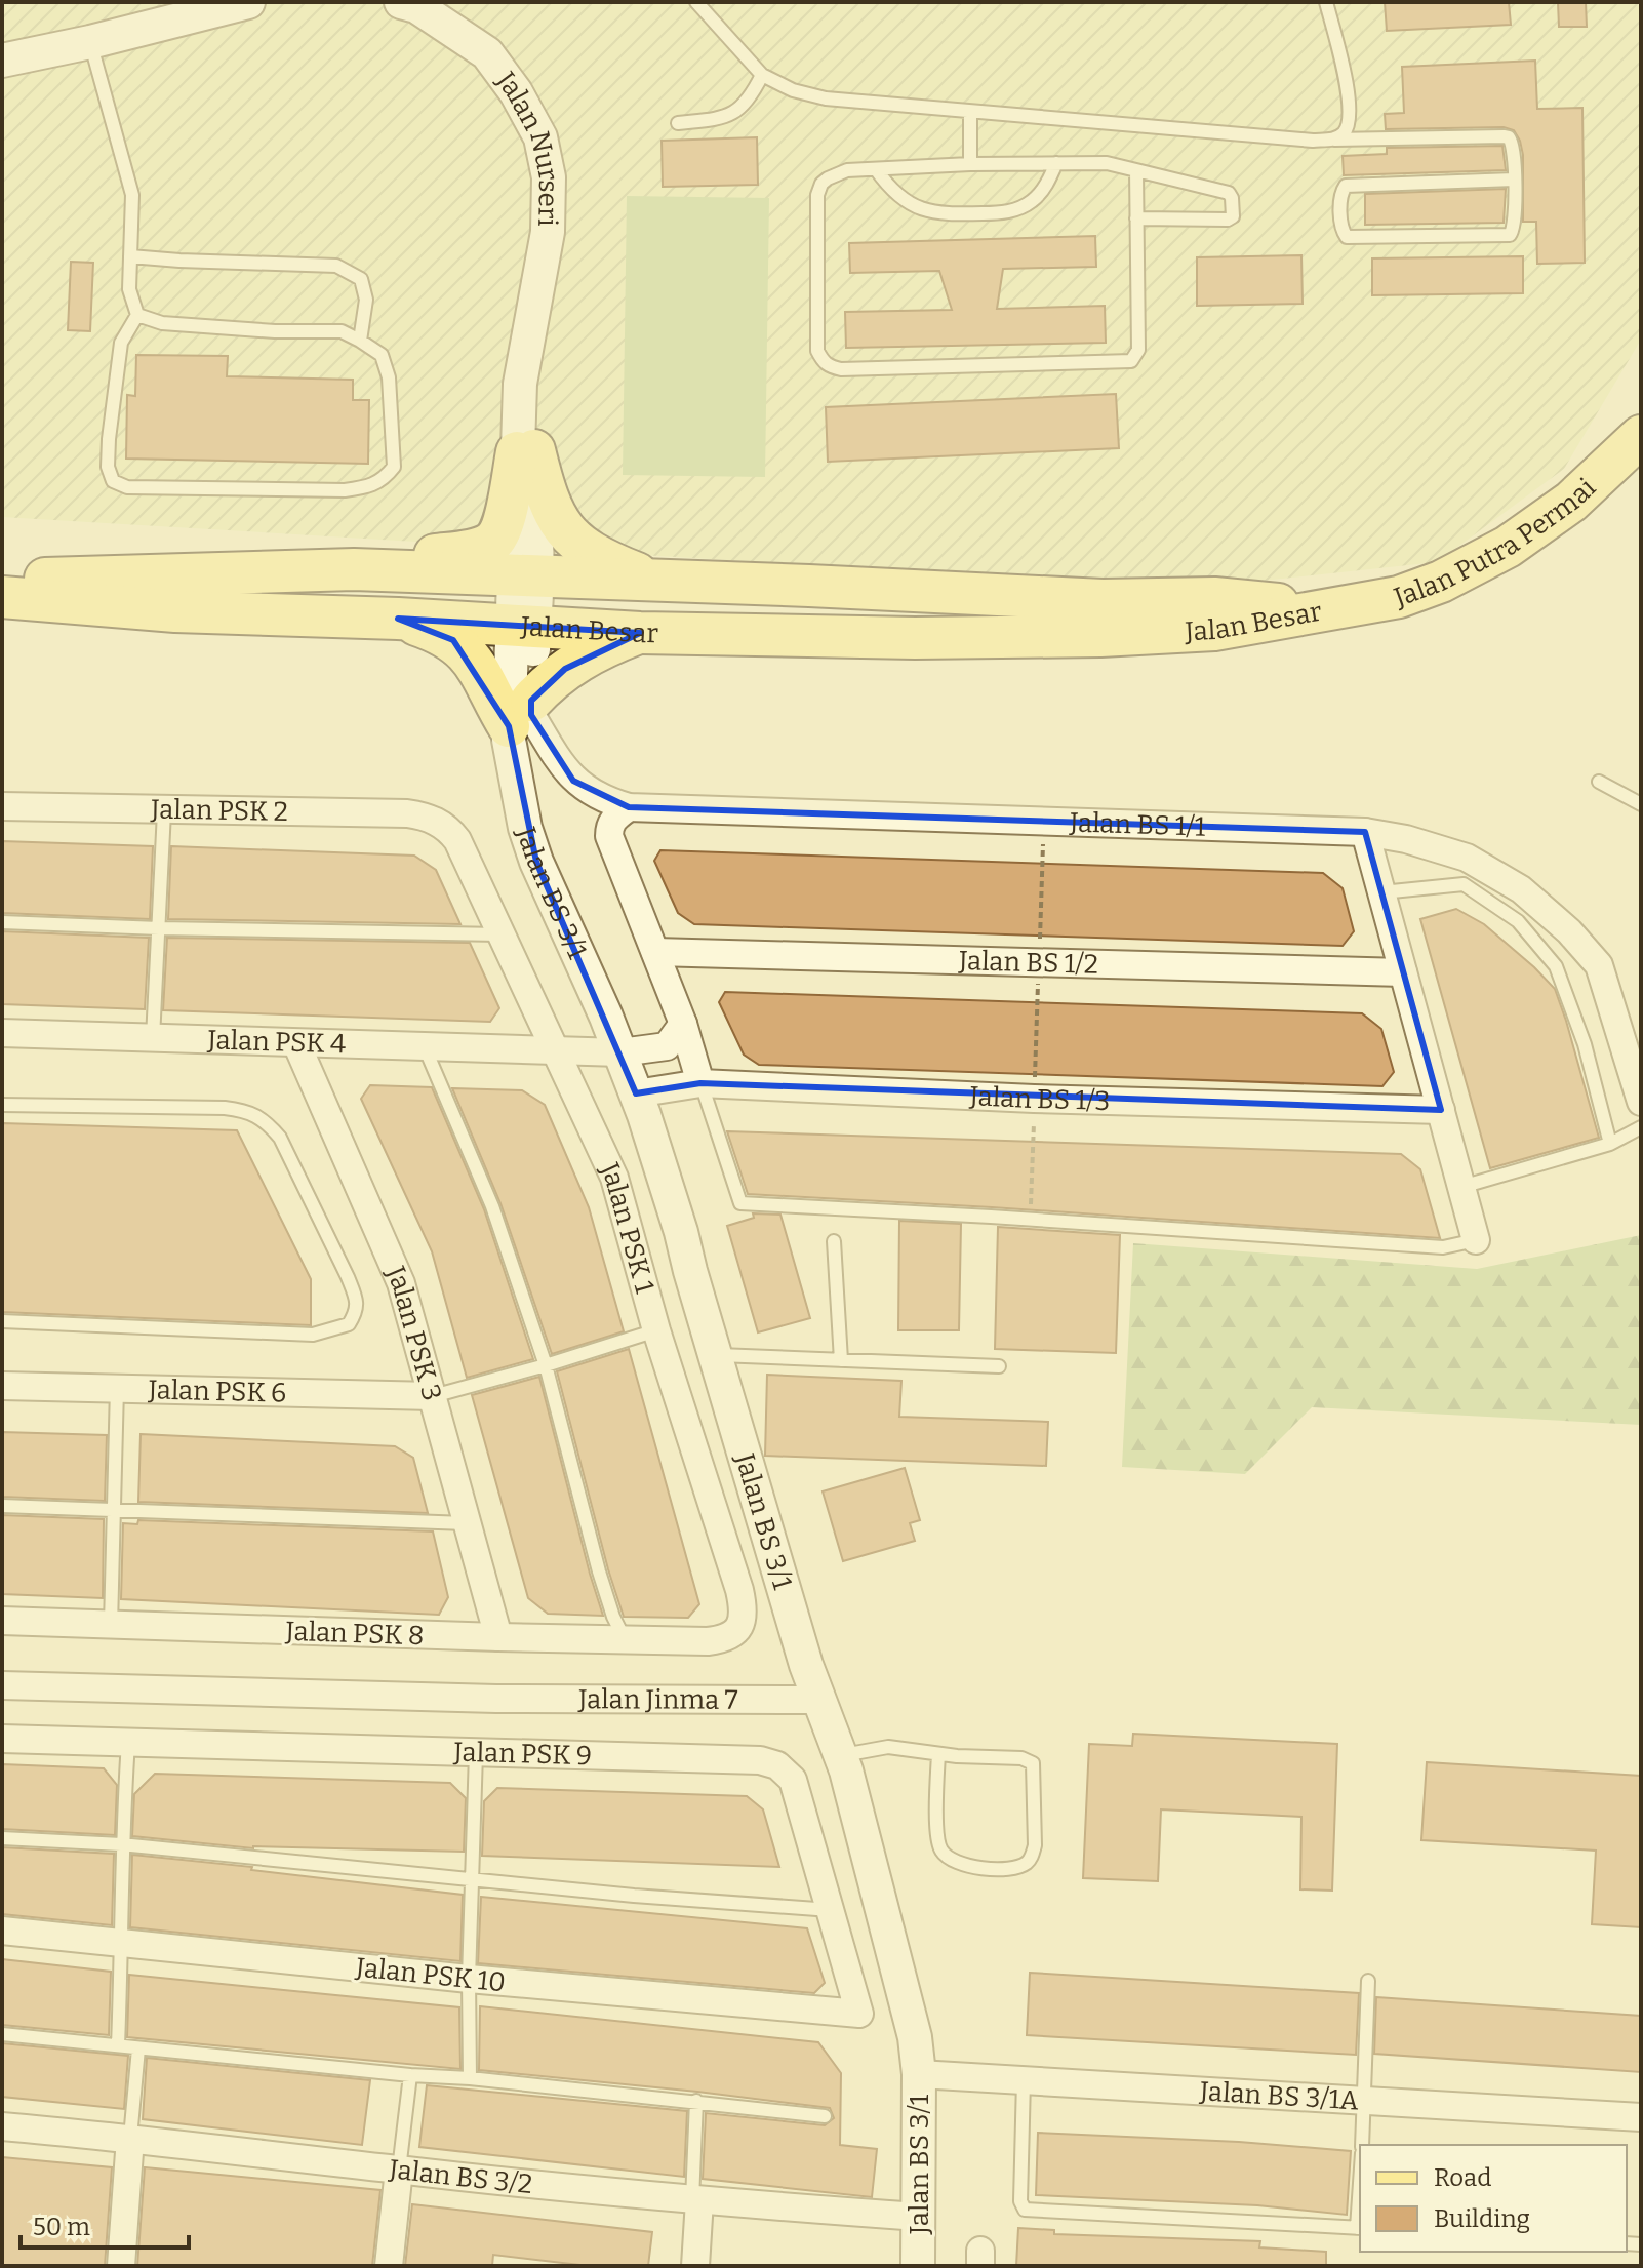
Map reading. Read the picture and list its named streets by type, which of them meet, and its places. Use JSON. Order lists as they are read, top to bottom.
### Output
{
  "streets": {
    "main road": ["Jalan Putra Permai", "Jalan Besar"],
    "street": [
      "Jalan Nurseri",
      "Jalan PSK 2",
      "Jalan BS 1/1",
      "Jalan BS 3/1",
      "Jalan BS 1/2",
      "Jalan PSK 4",
      "Jalan BS 1/3",
      "Jalan PSK 1",
      "Jalan PSK 3",
      "Jalan PSK 6",
      "Jalan PSK 8",
      "Jalan Jinma 7",
      "Jalan PSK 9",
      "Jalan PSK 10",
      "Jalan BS 3/1A",
      "Jalan BS 3/2"
    ]
  },
  "crossings": [
    ["Jalan Nurseri", "Jalan Besar"],
    ["Jalan Nurseri", "Jalan BS 3/1"],
    ["Jalan Putra Permai", "Jalan Besar"],
    ["Jalan Besar", "Jalan BS 3/1"],
    ["Jalan PSK 2", "Jalan PSK 1"],
    ["Jalan BS 1/1", "Jalan BS 3/1"],
    ["Jalan BS 3/1", "Jalan PSK 4"],
    ["Jalan BS 3/1", "Jalan BS 1/3"],
    ["Jalan BS 3/1", "Jalan Jinma 7"],
    ["Jalan BS 3/1", "Jalan BS 3/1A"],
    ["Jalan BS 3/1", "Jalan BS 3/2"],
    ["Jalan PSK 4", "Jalan PSK 1"],
    ["Jalan PSK 4", "Jalan PSK 3"],
    ["Jalan PSK 1", "Jalan PSK 8"],
    ["Jalan PSK 3", "Jalan PSK 6"],
    ["Jalan PSK 3", "Jalan PSK 8"],
    ["Jalan PSK 9", "Jalan PSK 10"]
  ],
  "legend": ["Road", "Building"],
  "scale_bar": "50 m"
}
